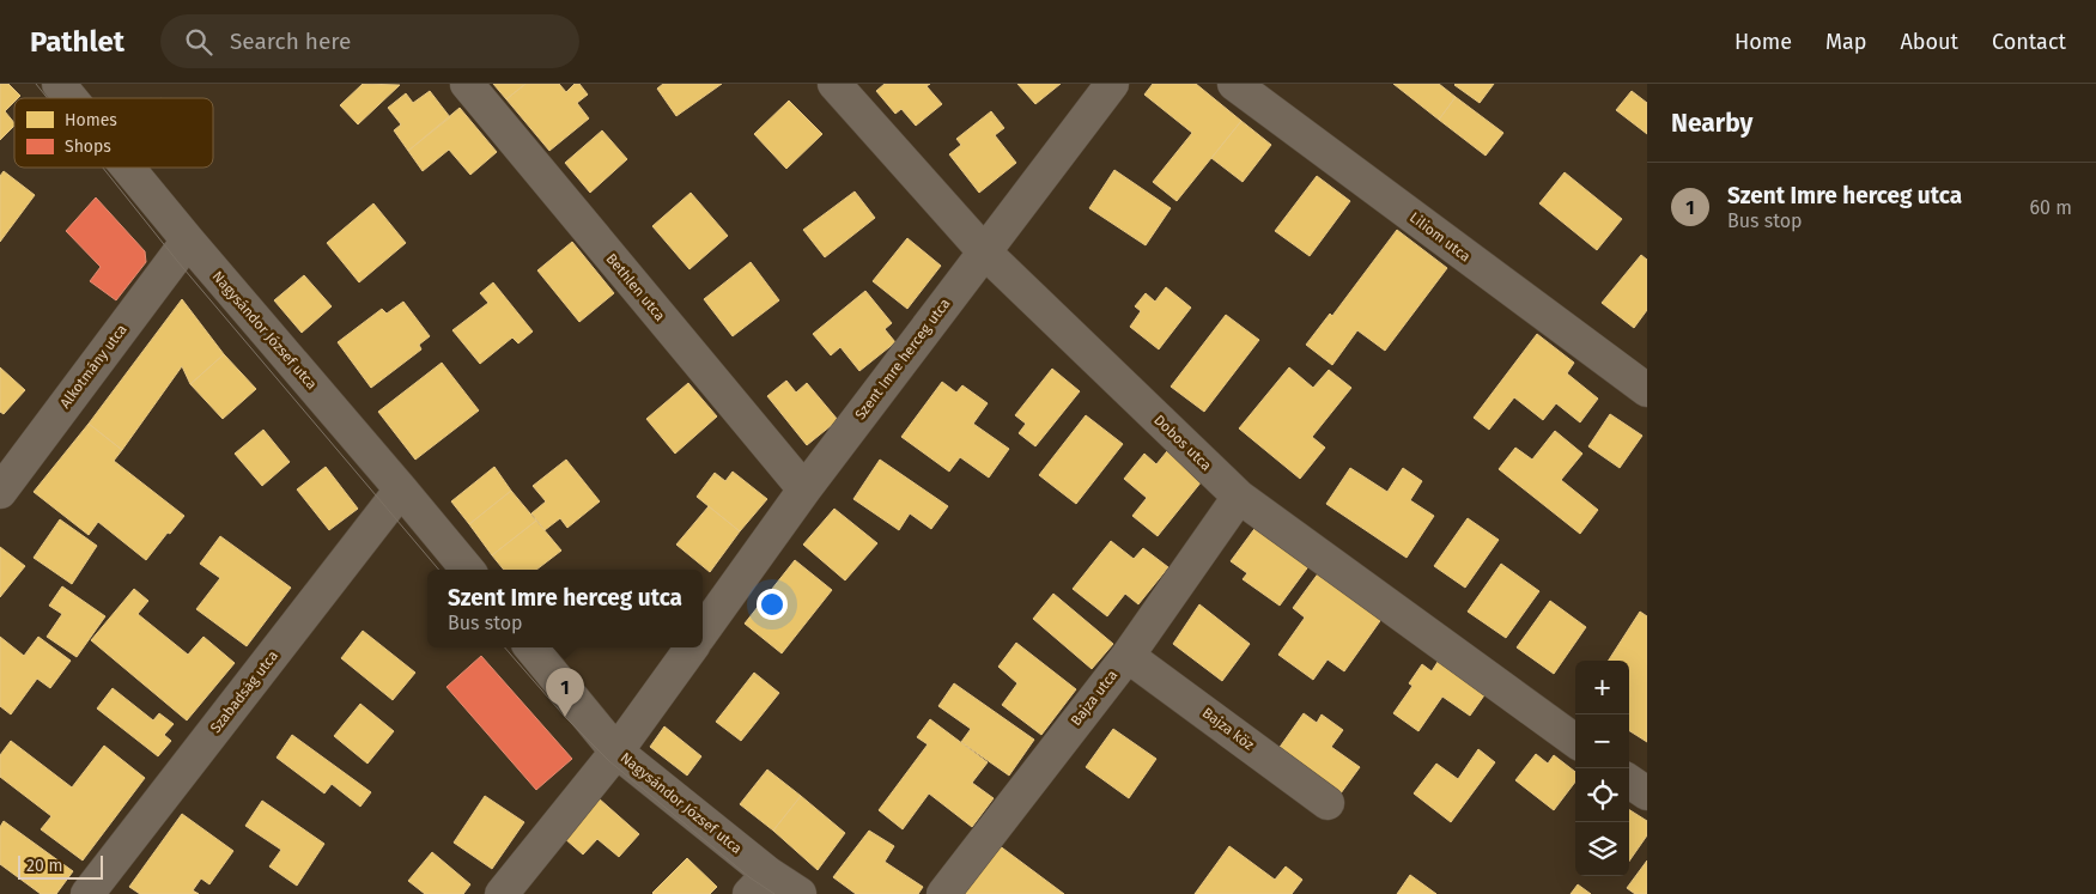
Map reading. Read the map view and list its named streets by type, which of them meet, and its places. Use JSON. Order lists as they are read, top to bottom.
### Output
{
  "streets": {
    "street": [
      "Liliom utca",
      "Bethlen utca",
      "Nagysándor József utca",
      "Szent Imre herceg utca",
      "Alkotmány utca",
      "Dobos utca",
      "Szabadság utca",
      "Bajza utca",
      "Bajza köz"
    ]
  },
  "crossings": [
    ["Bethlen utca", "Szent Imre herceg utca"],
    ["Nagysándor József utca", "Alkotmány utca"],
    ["Nagysándor József utca", "Szabadság utca"],
    ["Szent Imre herceg utca", "Dobos utca"],
    ["Dobos utca", "Bajza utca"],
    ["Bajza utca", "Bajza köz"]
  ],
  "legend": ["Homes", "Shops"],
  "scale_bar": "20 m",
  "page": {
    "header": "Pathlet",
    "search": "Search here",
    "nav": [
      "Home",
      "Map",
      "About",
      "Contact"
    ],
    "heading": "Nearby",
    "list": [
      {
        "mark": "1",
        "name": "Szent Imre herceg utca",
        "note": "Bus stop",
        "value": "60 m"
      }
    ],
    "popup": ["Szent Imre herceg utca", "Bus stop"],
    "map_buttons": ["+", "−"],
    "pins": "1",
    "scale": "20 m"
  }
}
